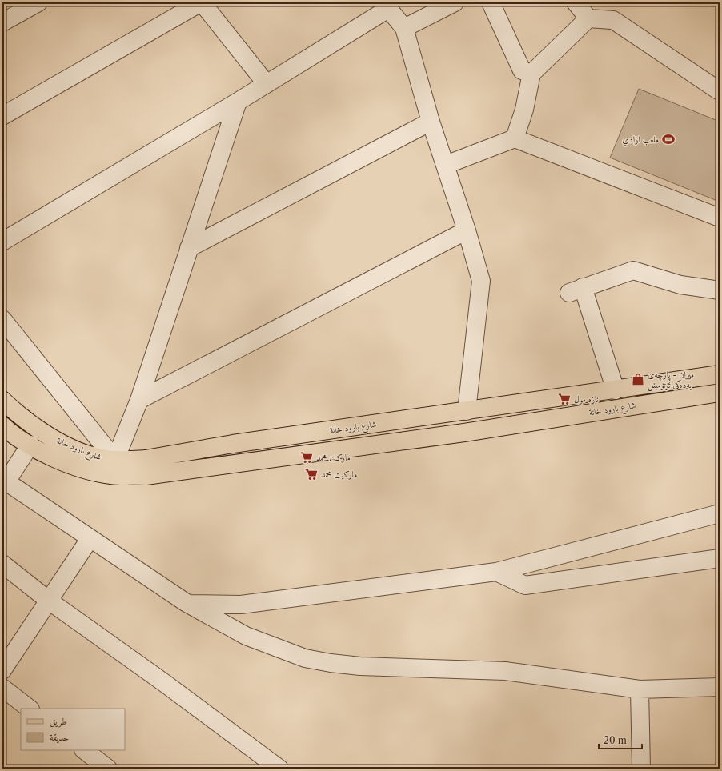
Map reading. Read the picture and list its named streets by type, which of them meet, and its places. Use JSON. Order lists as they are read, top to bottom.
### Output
{
  "streets": {
    "main road": ["شارع بارود خانة"]
  },
  "places": {
    "sports": ["ملعب ازادي"],
    "shop": ["میران - پارچەی یەدەکی ئۆتۆمبێل"],
    "supermarket": ["نازه مول", "ماركت محمد", "ماركيت محمد"]
  },
  "legend": ["طريق", "حديقة"],
  "scale_bar": "20 m"
}
